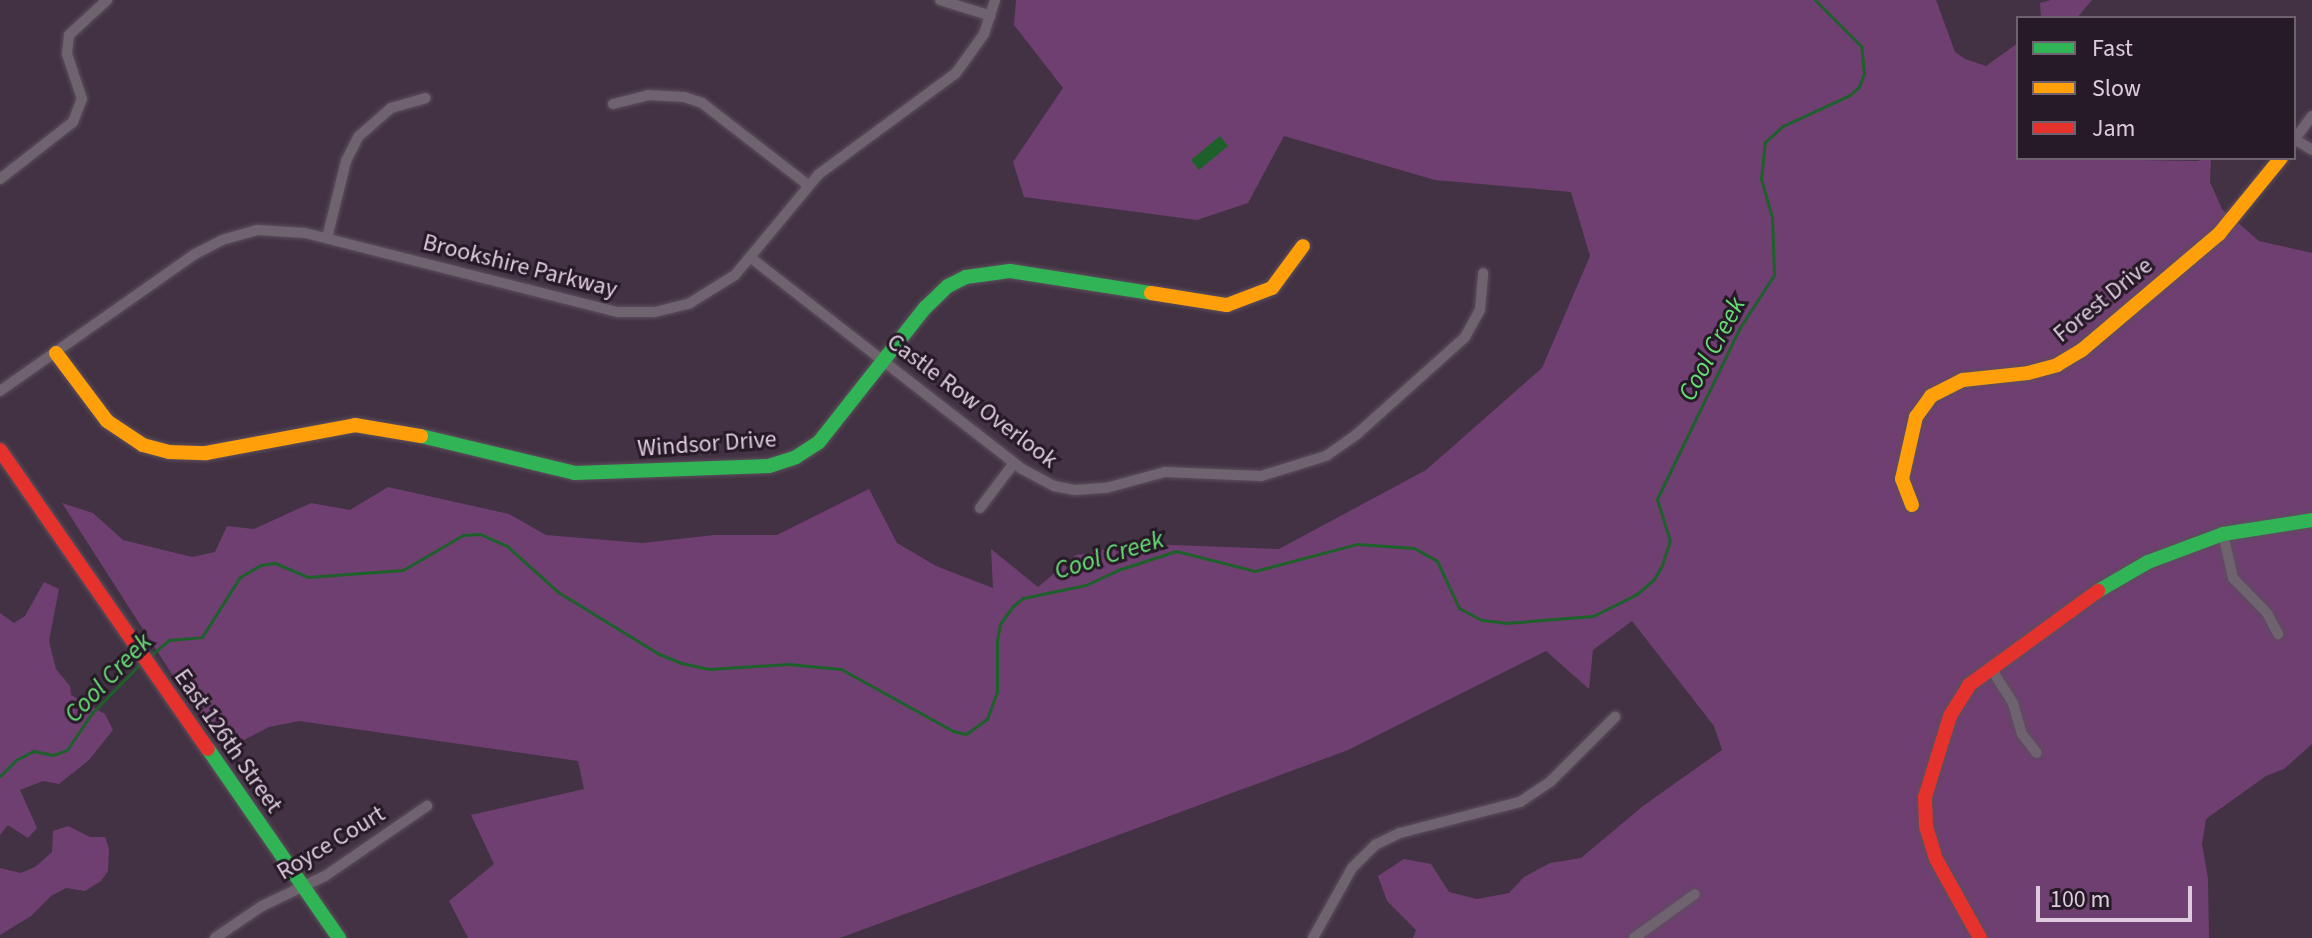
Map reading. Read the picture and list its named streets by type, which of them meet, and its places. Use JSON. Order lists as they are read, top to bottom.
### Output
{
  "streets": {
    "street": [
      "Brookshire Parkway",
      "Forest Drive",
      "Castle Row Overlook",
      "Windsor Drive",
      "East 126th Street",
      "Royce Court"
    ]
  },
  "crossings": [
    ["Brookshire Parkway", "Castle Row Overlook"],
    ["Brookshire Parkway", "Windsor Drive"],
    ["Castle Row Overlook", "Windsor Drive"],
    ["East 126th Street", "Royce Court"]
  ],
  "water": ["Cool Creek"],
  "legend": ["Fast", "Slow", "Jam"],
  "scale_bar": "100 m"
}
